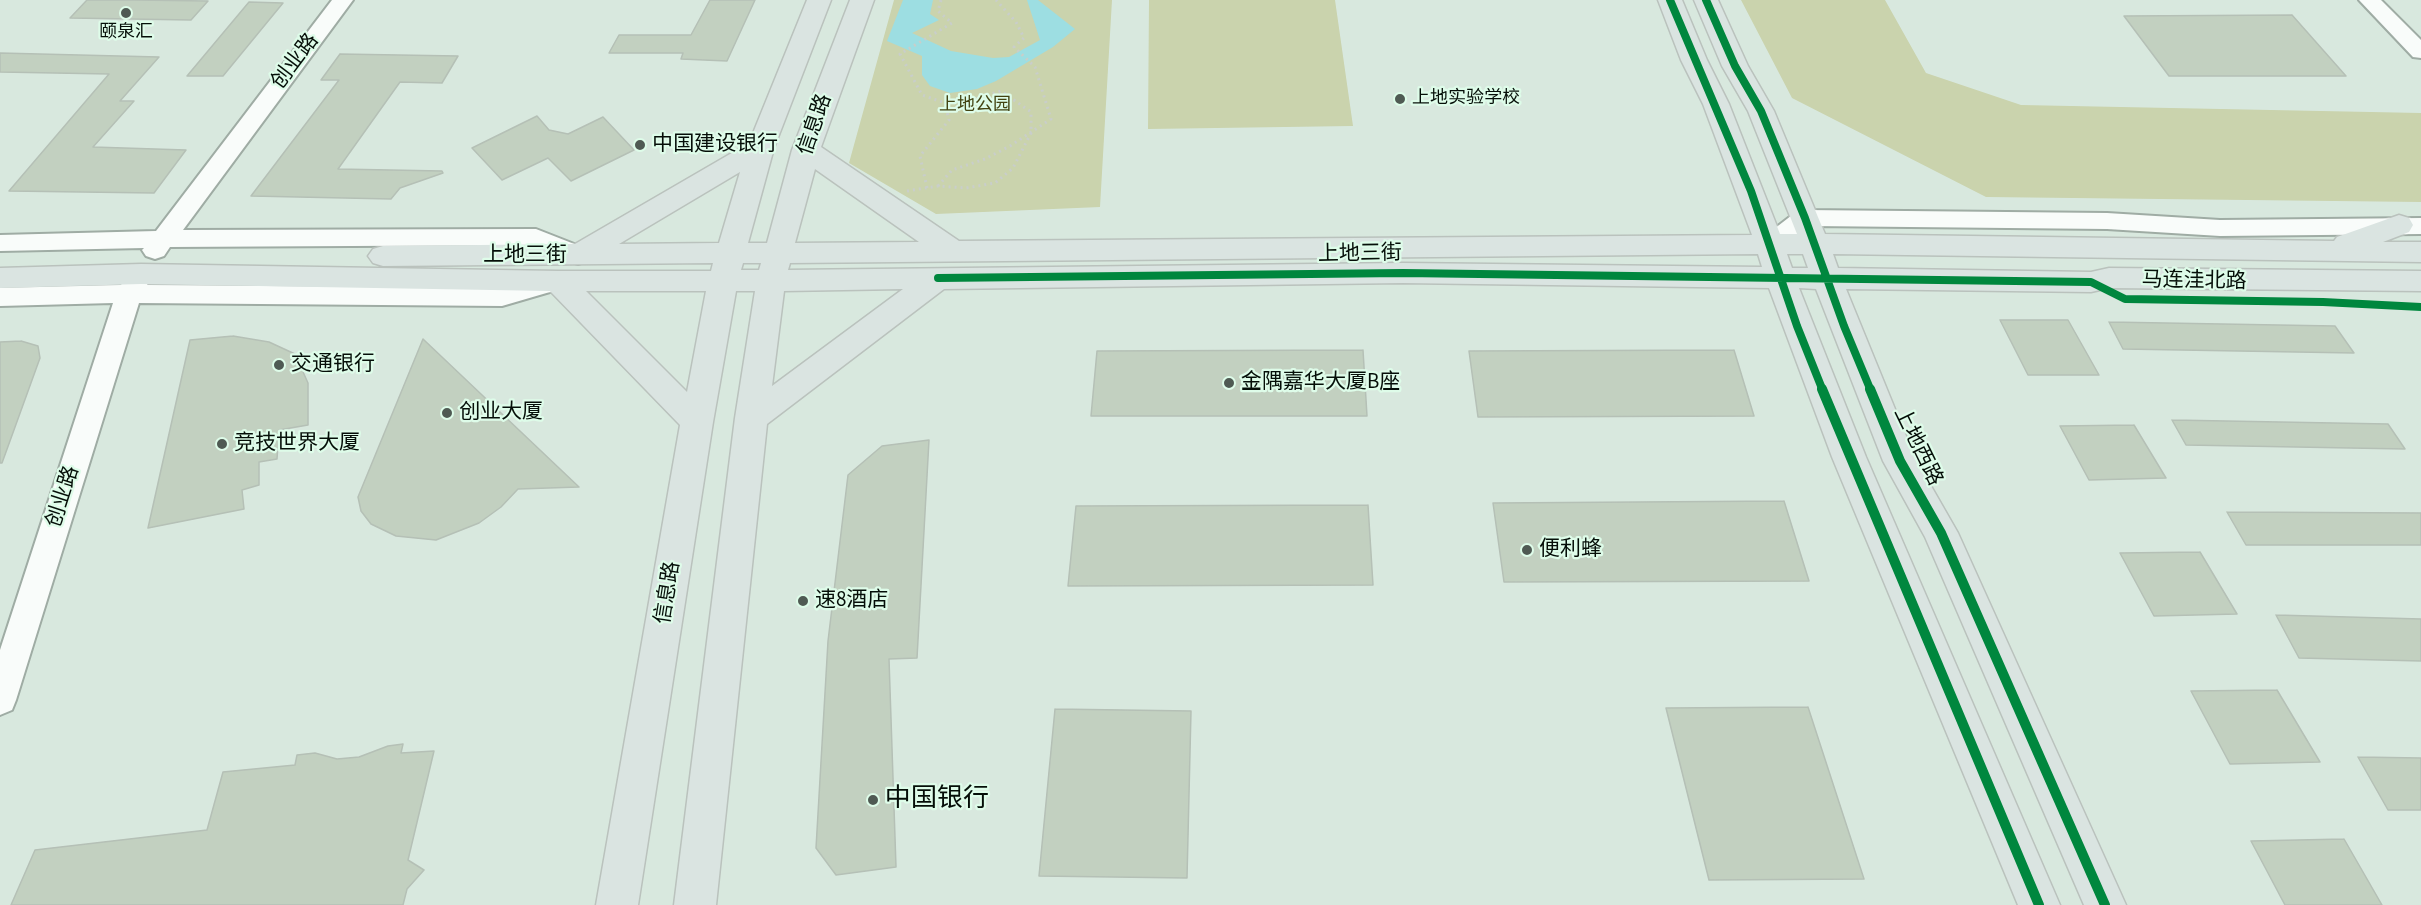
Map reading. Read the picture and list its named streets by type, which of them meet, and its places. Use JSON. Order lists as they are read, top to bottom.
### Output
{
  "streets": {
    "main road": [
      "信息路",
      "上地三街",
      "马连洼北路",
      "上地西路"
    ],
    "street": ["创业路"]
  },
  "crossings": [
    ["创业路", "上地三街"],
    ["信息路", "上地三街"],
    ["上地三街", "马连洼北路"],
    ["上地三街", "上地西路"],
    ["马连洼北路", "上地西路"]
  ],
  "parks": ["上地公园"],
  "places": [
    "颐泉汇",
    "上地实验学校",
    "中国建设银行",
    "交通银行",
    "金隅嘉华大厦B座",
    "创业大厦",
    "竞技世界大厦",
    "便利蜂",
    "速8酒店",
    "中国银行"
  ]
}
